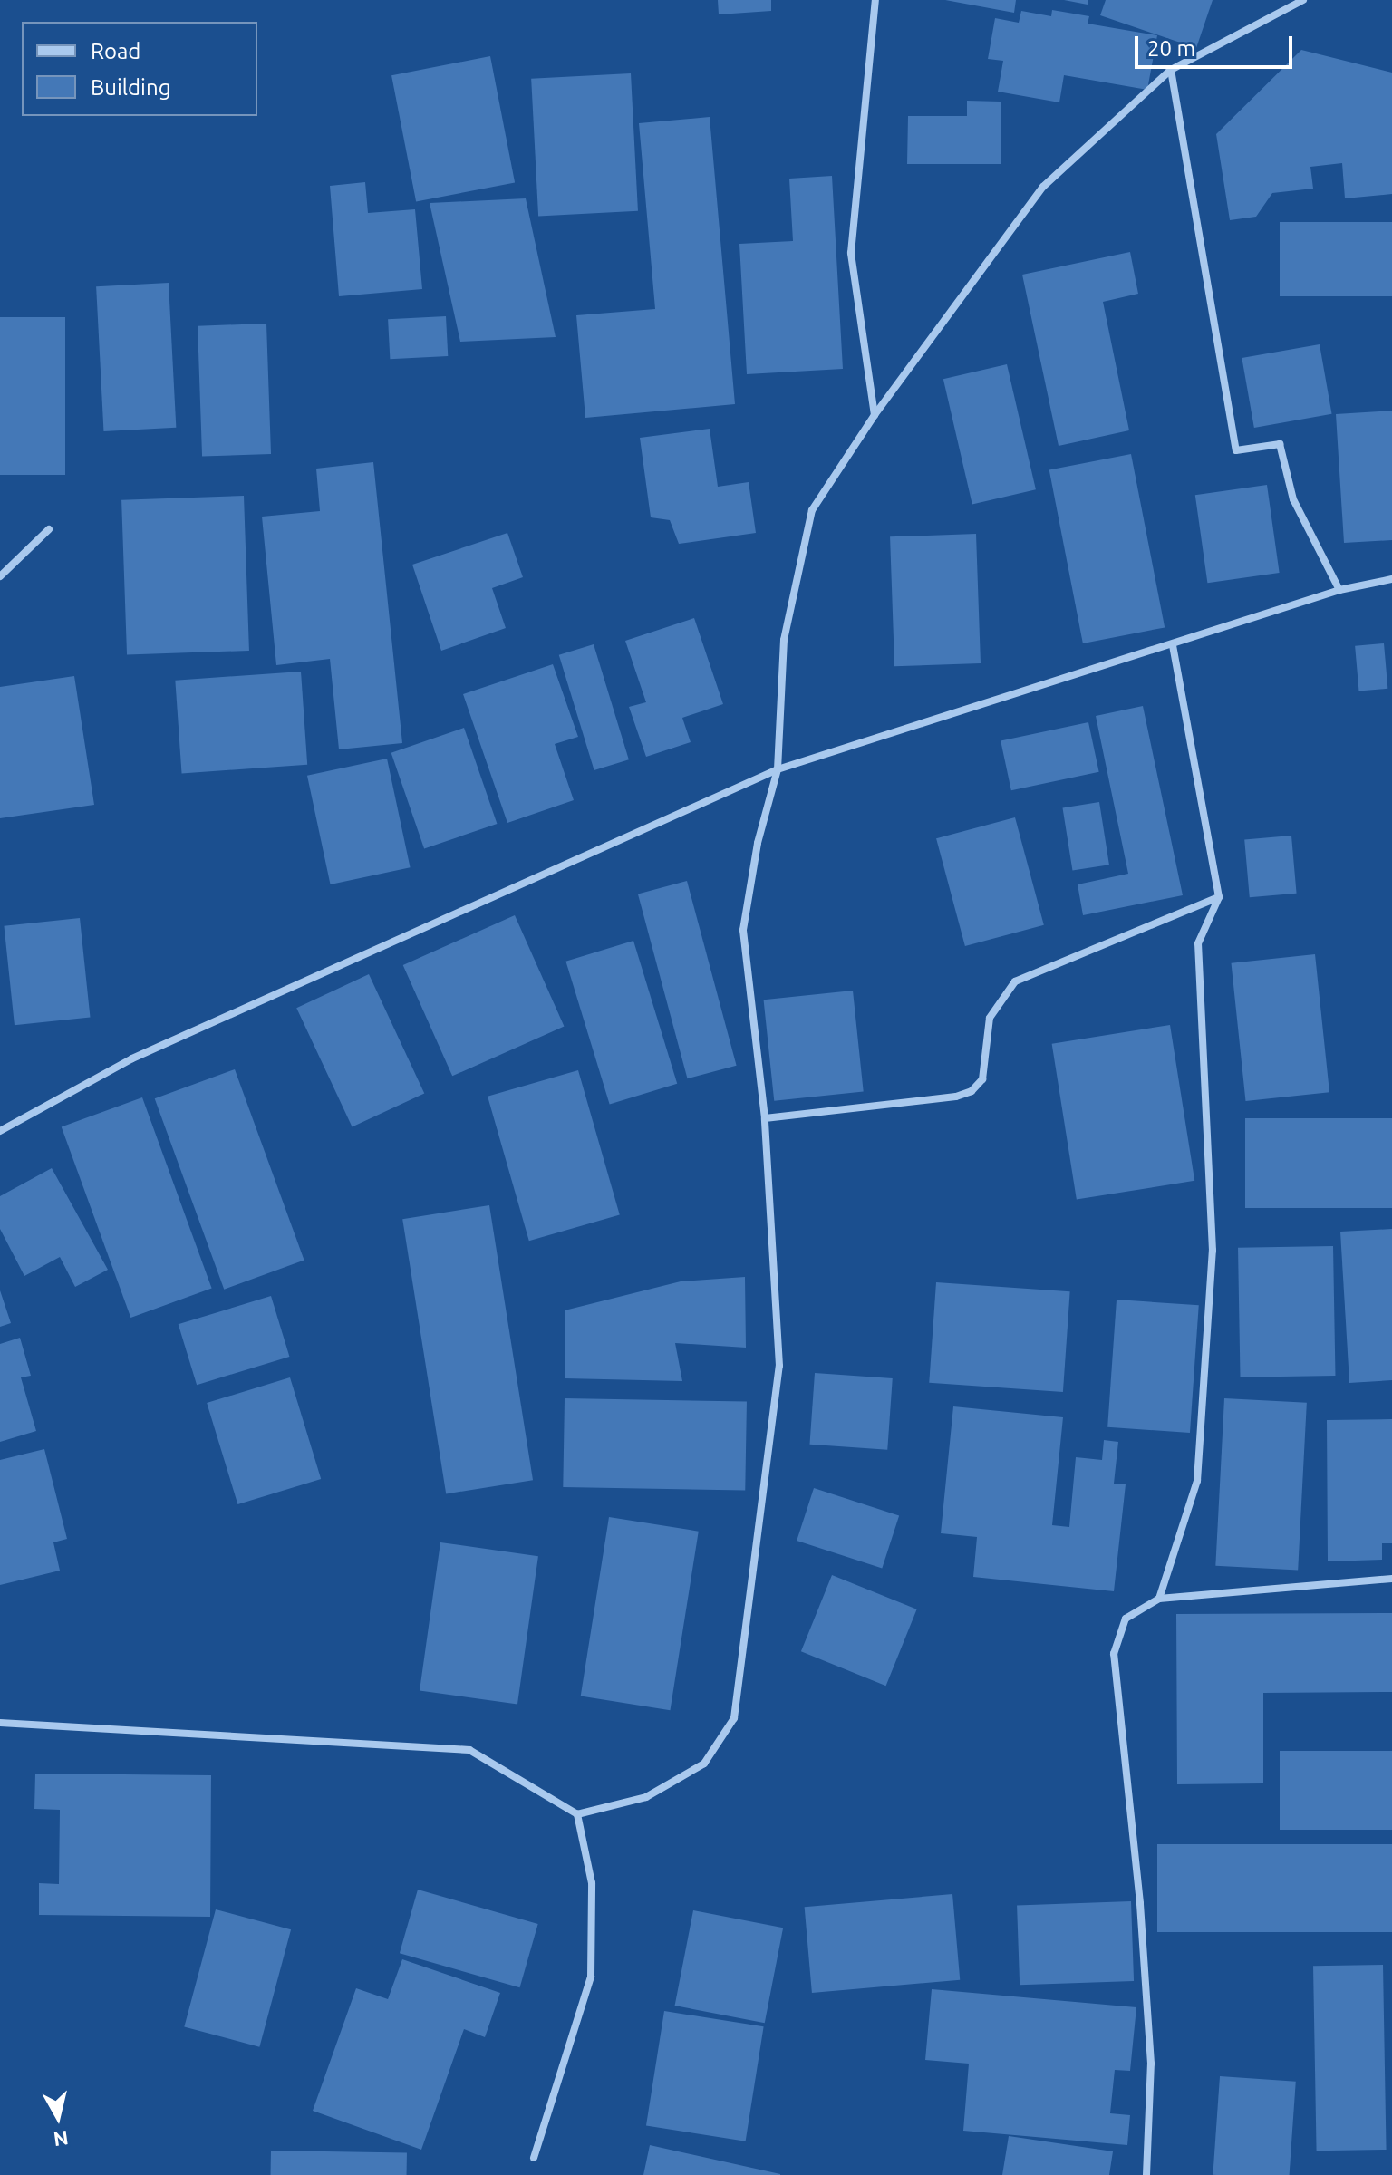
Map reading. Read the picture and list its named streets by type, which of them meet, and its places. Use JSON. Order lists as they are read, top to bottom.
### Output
{
  "legend": ["Road", "Building"],
  "scale_bar": "20 m",
  "north": "bottom"
}
